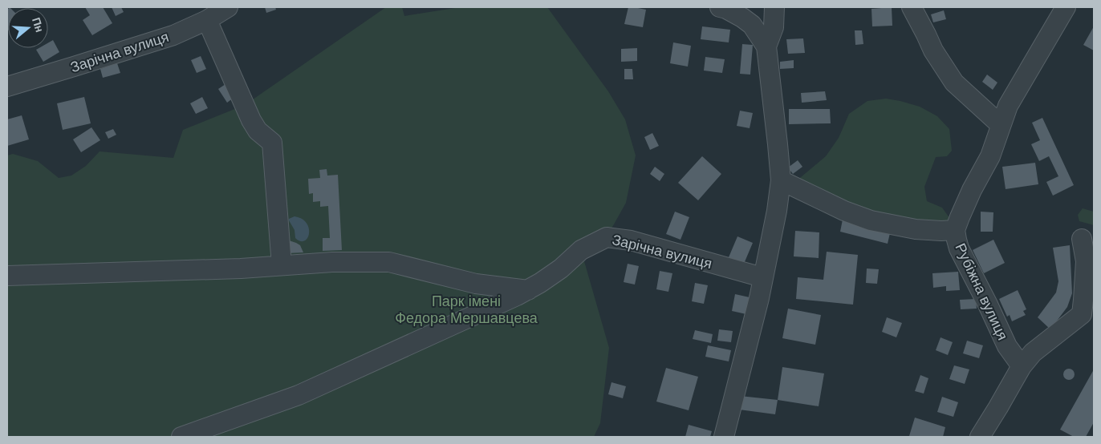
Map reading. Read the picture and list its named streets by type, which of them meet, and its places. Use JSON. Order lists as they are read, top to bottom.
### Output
{
  "streets": {
    "street": ["Зарічна вулиця", "Рубіжна вулиця"]
  },
  "parks": ["Парк імені Федора Мершавцева"],
  "north": "right"
}
